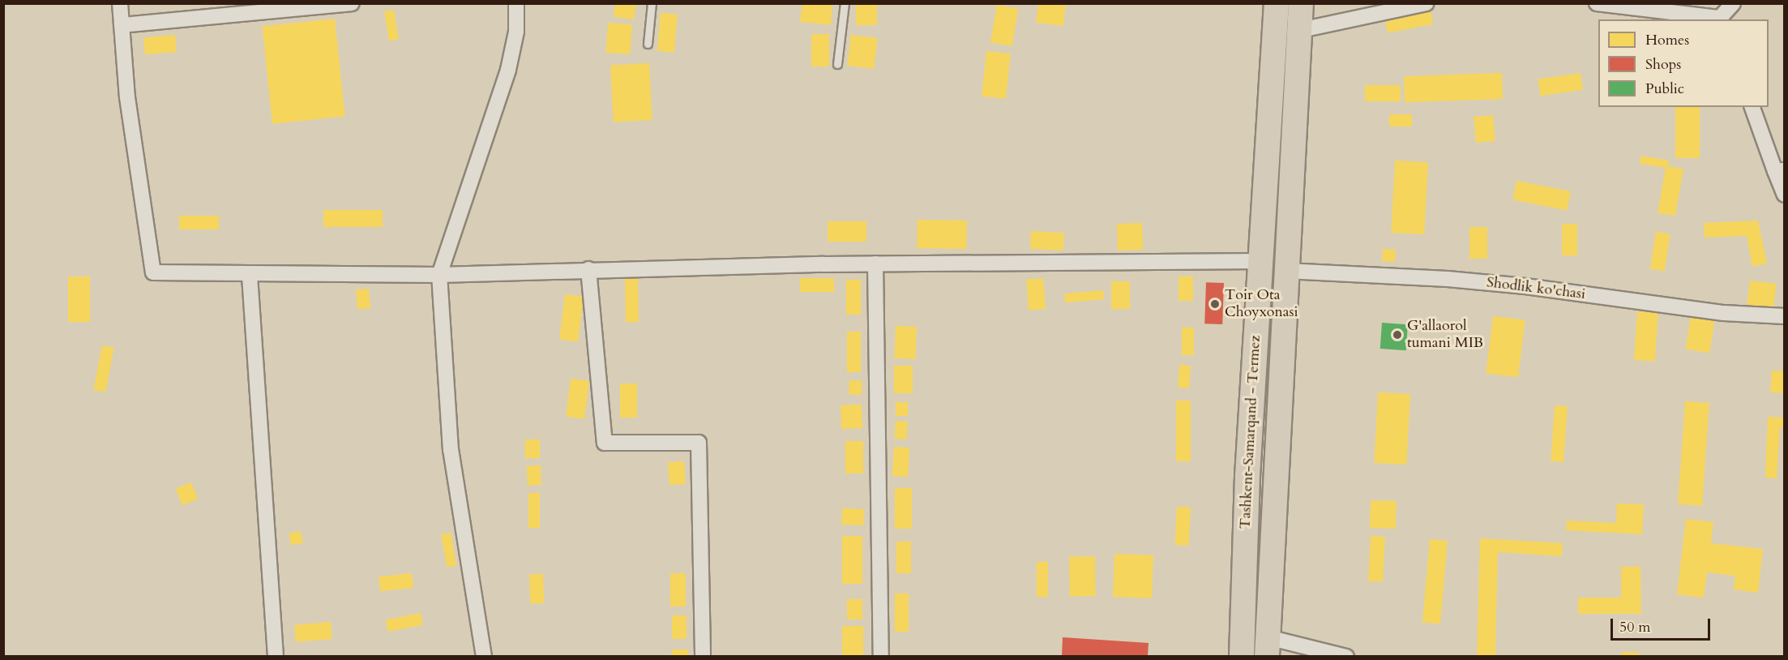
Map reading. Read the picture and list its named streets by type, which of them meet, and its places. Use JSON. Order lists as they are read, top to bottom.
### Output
{
  "streets": {
    "highway": ["Tashkent-Samarqand - Termez"],
    "street": ["Shodlik ko'chasi"]
  },
  "crossings": [
    ["Shodlik ko'chasi", "Tashkent-Samarqand - Termez"]
  ],
  "places": ["Toir Ota Choyxonasi", "G'allaorol tumani MIB"],
  "legend": ["Homes", "Shops", "Public"],
  "scale_bar": "50 m"
}
